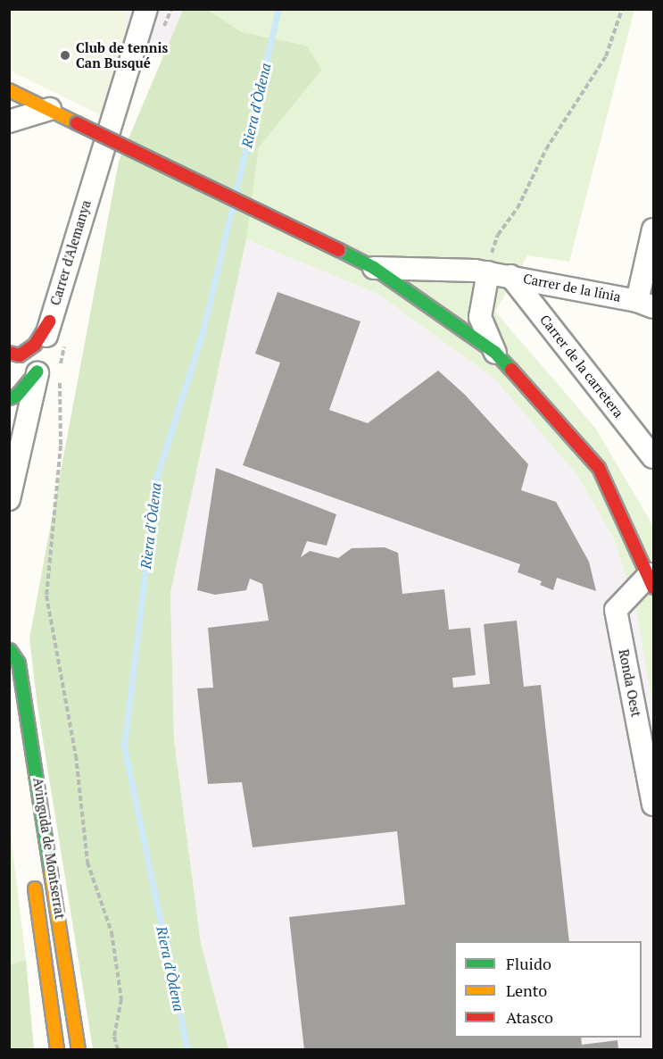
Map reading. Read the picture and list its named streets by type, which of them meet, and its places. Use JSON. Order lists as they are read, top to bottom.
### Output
{
  "streets": {
    "street": [
      "Carrer d'Alemanya",
      "Carrer de la línia",
      "Carrer de la carretera",
      "Ronda Oest",
      "Avinguda de Montserrat"
    ]
  },
  "crossings": [
    ["Carrer de la línia", "Carrer de la carretera"]
  ],
  "water": ["Riera d'Òdena"],
  "places": ["Club de tennis Can Busqué"],
  "legend": ["Fluido", "Lento", "Atasco"]
}
